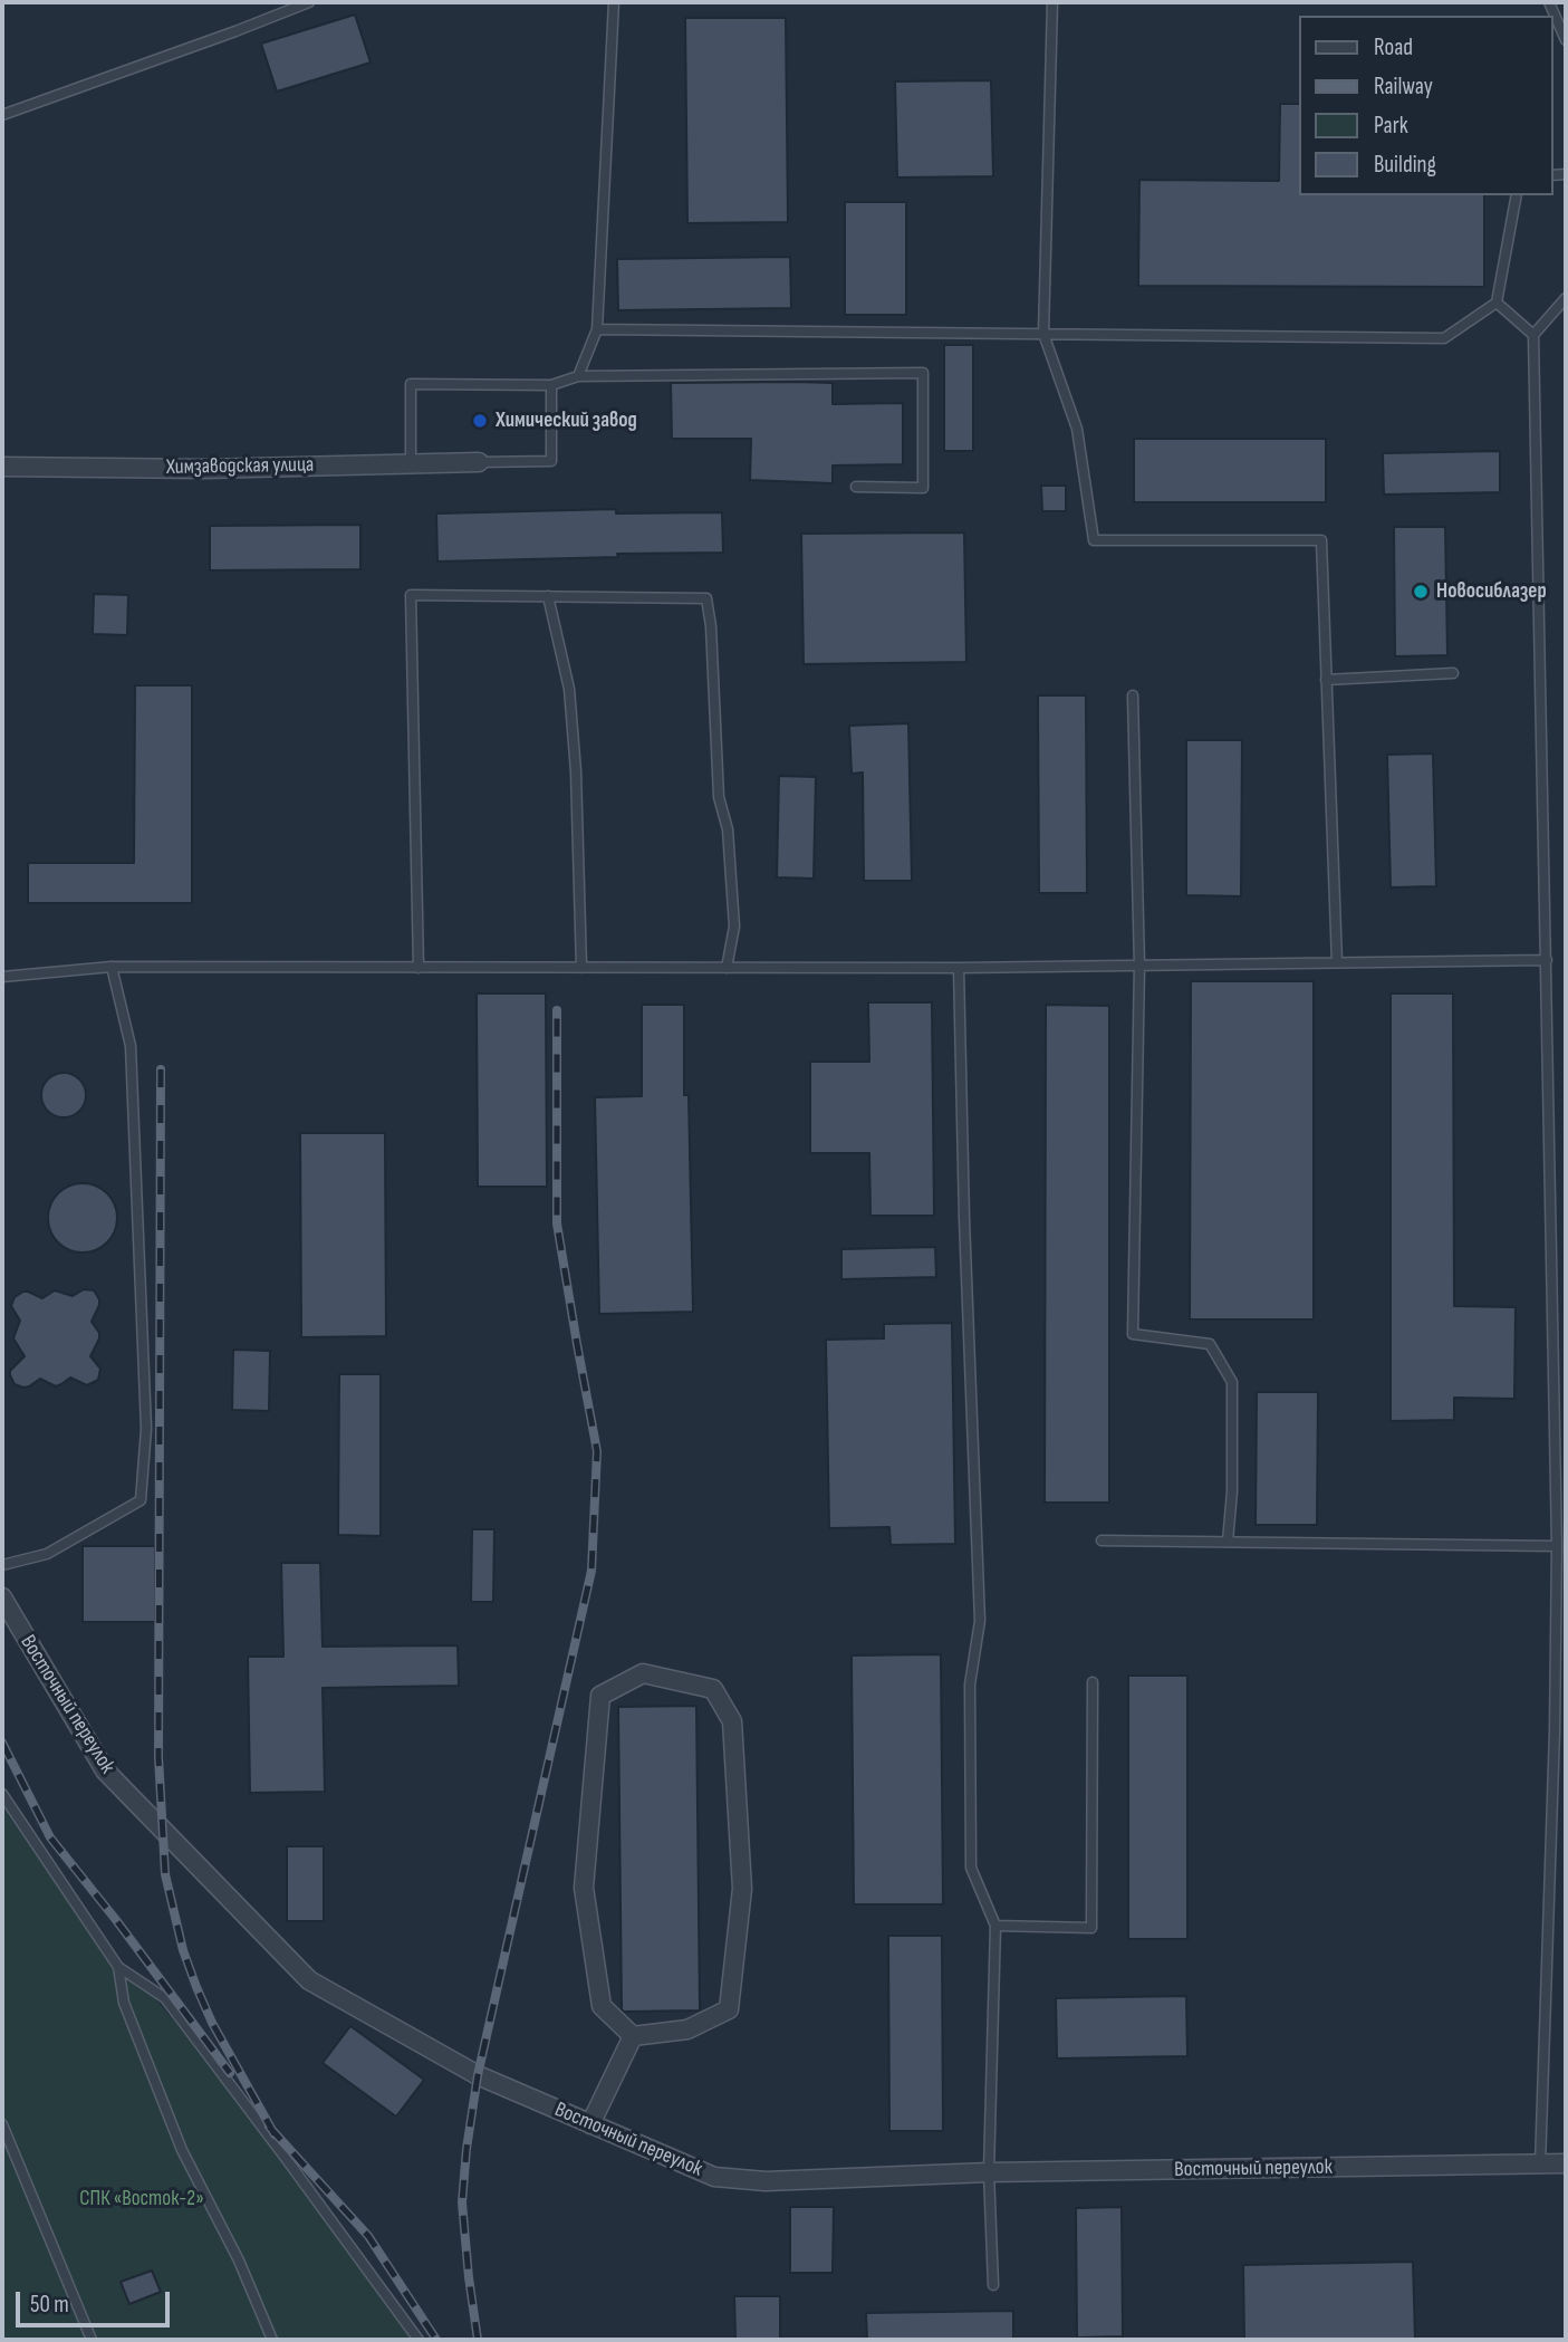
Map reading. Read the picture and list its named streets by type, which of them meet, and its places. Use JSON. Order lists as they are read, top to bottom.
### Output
{
  "streets": {
    "street": ["Химзаводская улица", "Восточный переулок"]
  },
  "parks": ["СПК «Восток-2»"],
  "places": ["Химический завод", "Новосиблазер"],
  "legend": [
    "Road",
    "Railway",
    "Park",
    "Building"
  ],
  "scale_bar": "50 m"
}
